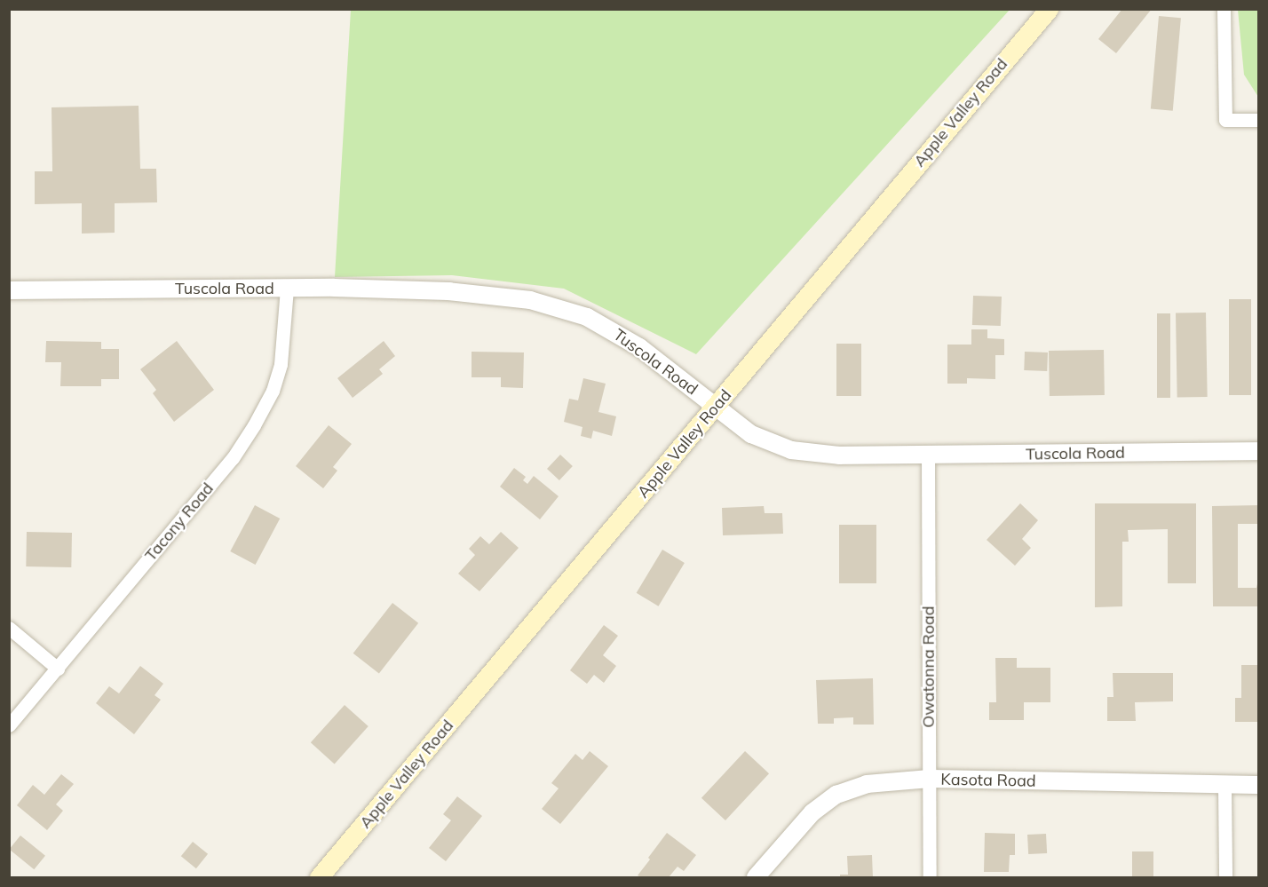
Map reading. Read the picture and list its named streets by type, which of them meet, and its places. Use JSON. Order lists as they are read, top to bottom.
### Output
{
  "streets": {
    "main road": ["Apple Valley Road"],
    "street": [
      "Tuscola Road",
      "Tacony Road",
      "Owatonna Road",
      "Kasota Road"
    ]
  },
  "crossings": [
    ["Apple Valley Road", "Tuscola Road"],
    ["Tuscola Road", "Tacony Road"],
    ["Tuscola Road", "Owatonna Road"],
    ["Owatonna Road", "Kasota Road"]
  ]
}
